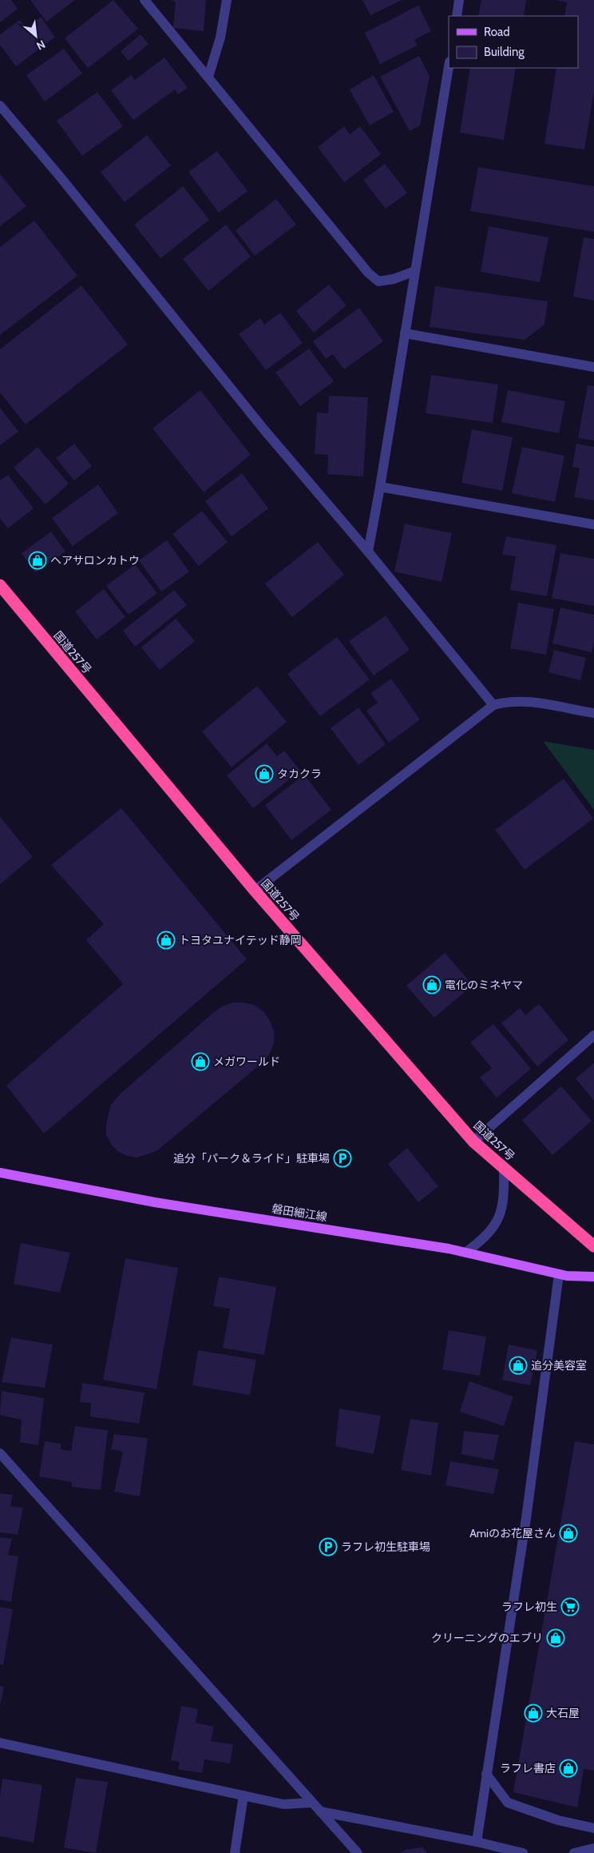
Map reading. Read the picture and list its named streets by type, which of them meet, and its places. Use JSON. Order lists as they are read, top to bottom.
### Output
{
  "streets": {
    "highway": ["国道257号"],
    "main road": ["磐田細江線"]
  },
  "places": {
    "shop": [
      "ヘアサロンカトウ",
      "タカクラ",
      "トヨタユナイテッド静岡",
      "電化のミネヤマ",
      "メガワールド",
      "追分美容室",
      "Amiのお花屋さん",
      "クリーニングのエブリ",
      "大石屋",
      "ラフレ書店"
    ],
    "parking": ["追分「パーク＆ライド」駐車場", "ラフレ初生駐車場"],
    "supermarket": ["ラフレ初生"]
  },
  "legend": ["Road", "Building"],
  "north": "bottom right"
}
